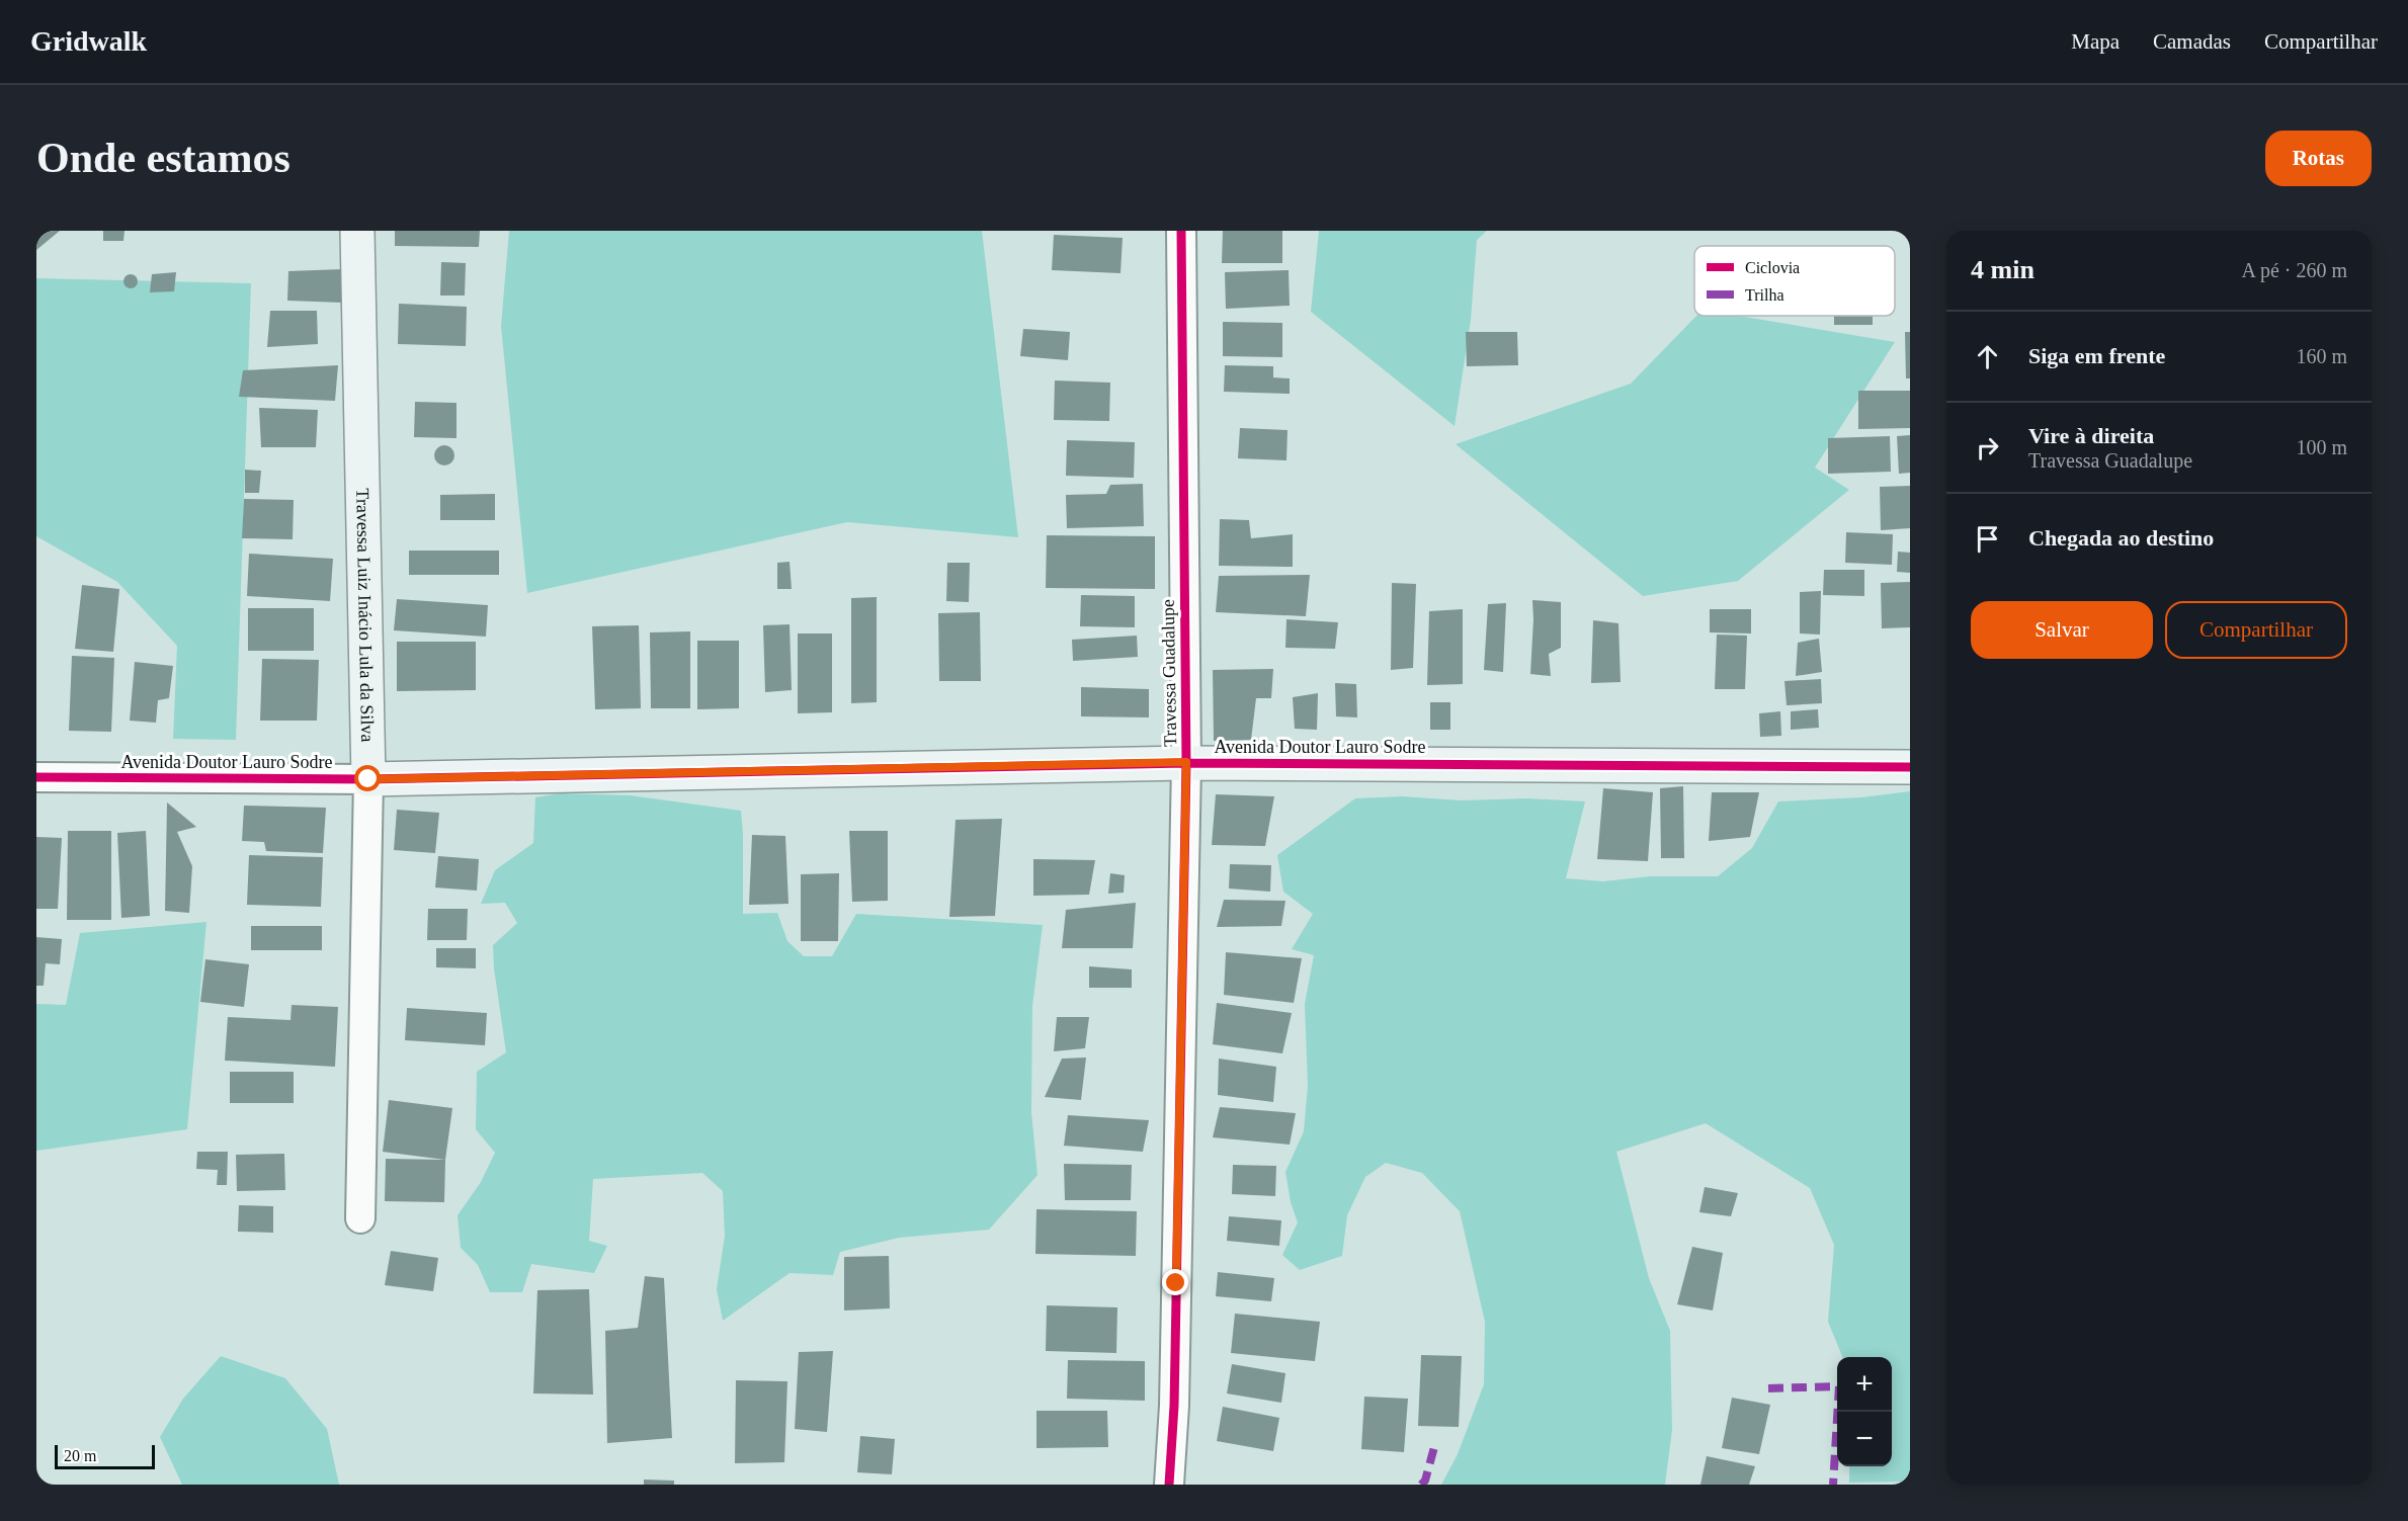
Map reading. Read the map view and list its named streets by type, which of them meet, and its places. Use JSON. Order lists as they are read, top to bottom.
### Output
{
  "streets": {
    "street": ["Travessa Luiz Inácio Lula da Silva", "Travessa Guadalupe", "Avenida Doutor Lauro Sodre"]
  },
  "crossings": [
    ["Travessa Luiz Inácio Lula da Silva", "Avenida Doutor Lauro Sodre"],
    ["Travessa Guadalupe", "Avenida Doutor Lauro Sodre"]
  ],
  "legend": ["Ciclovia", "Trilha"],
  "scale_bar": "20 m",
  "page": {
    "header": "Gridwalk",
    "nav": ["Mapa", "Camadas", "Compartilhar"],
    "buttons": [
      "Rotas",
      ["Salvar", "Compartilhar"]
    ],
    "title": "Onde estamos",
    "heading": ["4 min", "A pé · 260 m"],
    "list": [
      ["Siga em frente", "160 m"],
      ["Vire à direita", "Travessa Guadalupe", "100 m"],
      "Chegada ao destino"
    ],
    "map_buttons": ["+", "−"],
    "scale": "20 m"
  }
}
